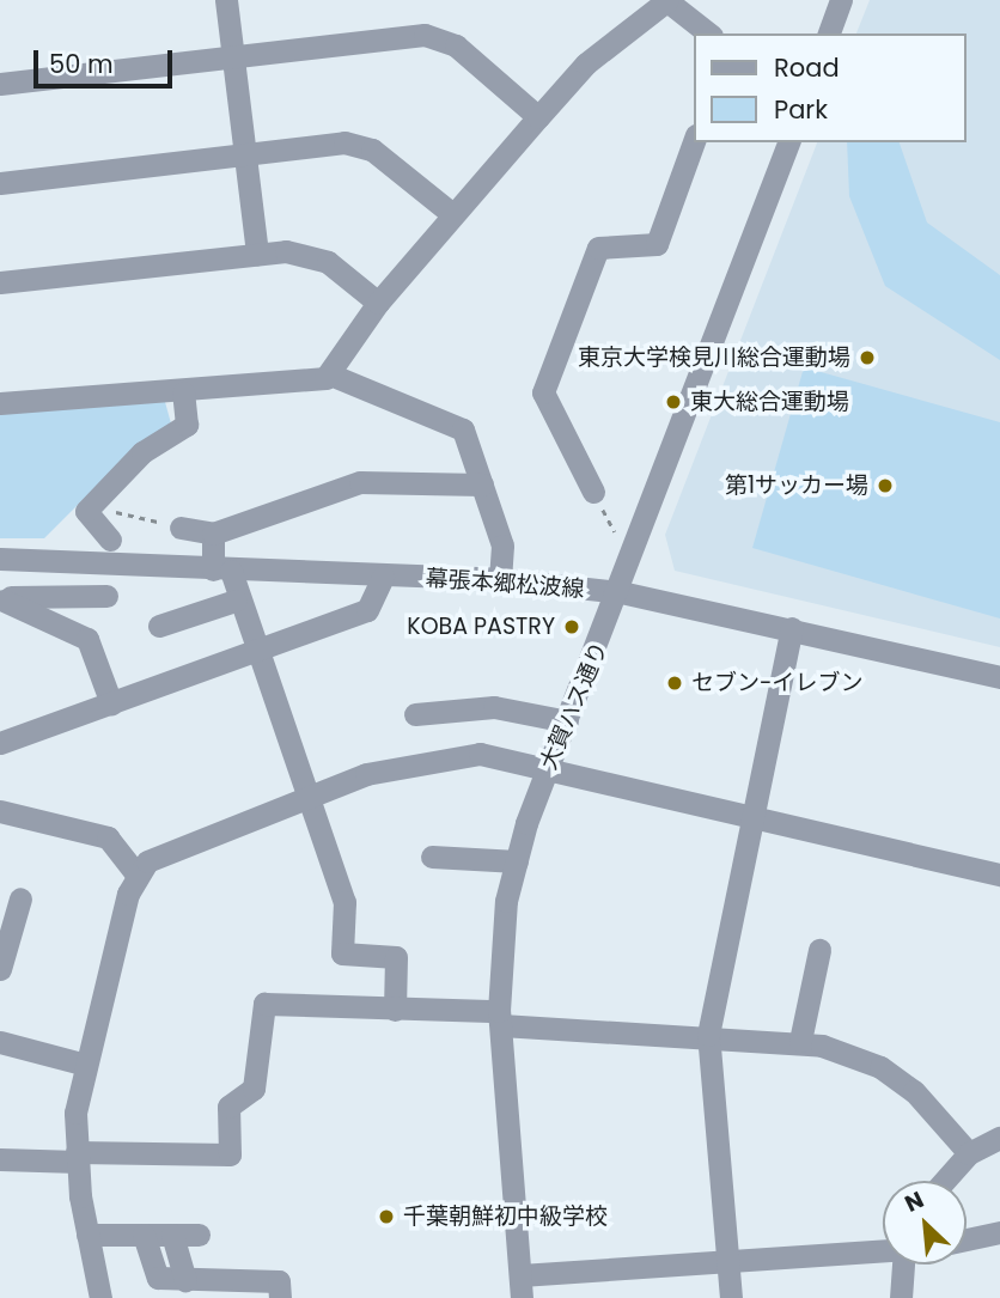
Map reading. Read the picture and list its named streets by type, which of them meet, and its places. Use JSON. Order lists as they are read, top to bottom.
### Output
{
  "streets": {
    "street": ["幕張本郷松波線", "大賀ハス通り"]
  },
  "crossings": [
    ["幕張本郷松波線", "大賀ハス通り"]
  ],
  "places": [
    "東京大学検見川総合運動場",
    "東大総合運動場",
    "第1サッカー場",
    "KOBA PASTRY",
    "セブン-イレブン",
    "千葉朝鮮初中級学校"
  ],
  "legend": ["Road", "Park"],
  "scale_bar": "50 m",
  "north": "top left"
}
